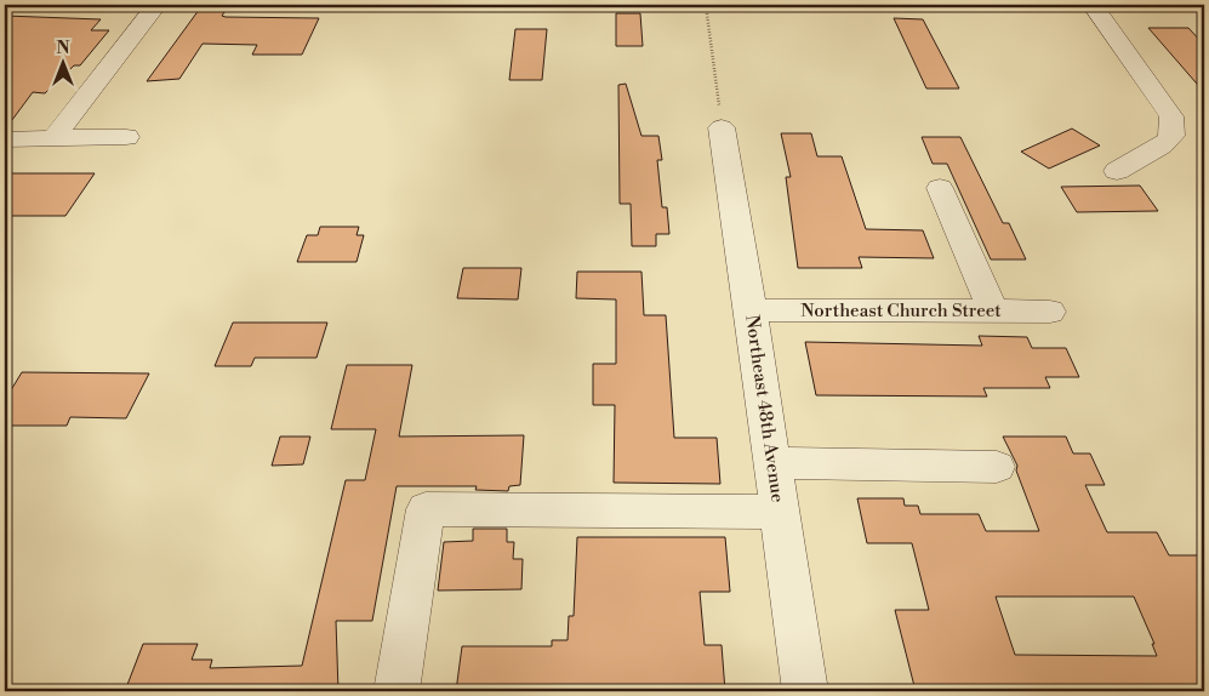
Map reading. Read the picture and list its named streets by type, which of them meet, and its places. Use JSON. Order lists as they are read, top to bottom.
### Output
{
  "streets": {
    "street": ["Northeast Church Street", "Northeast 48th Avenue"]
  },
  "crossings": [
    ["Northeast Church Street", "Northeast 48th Avenue"]
  ],
  "north": "top"
}
